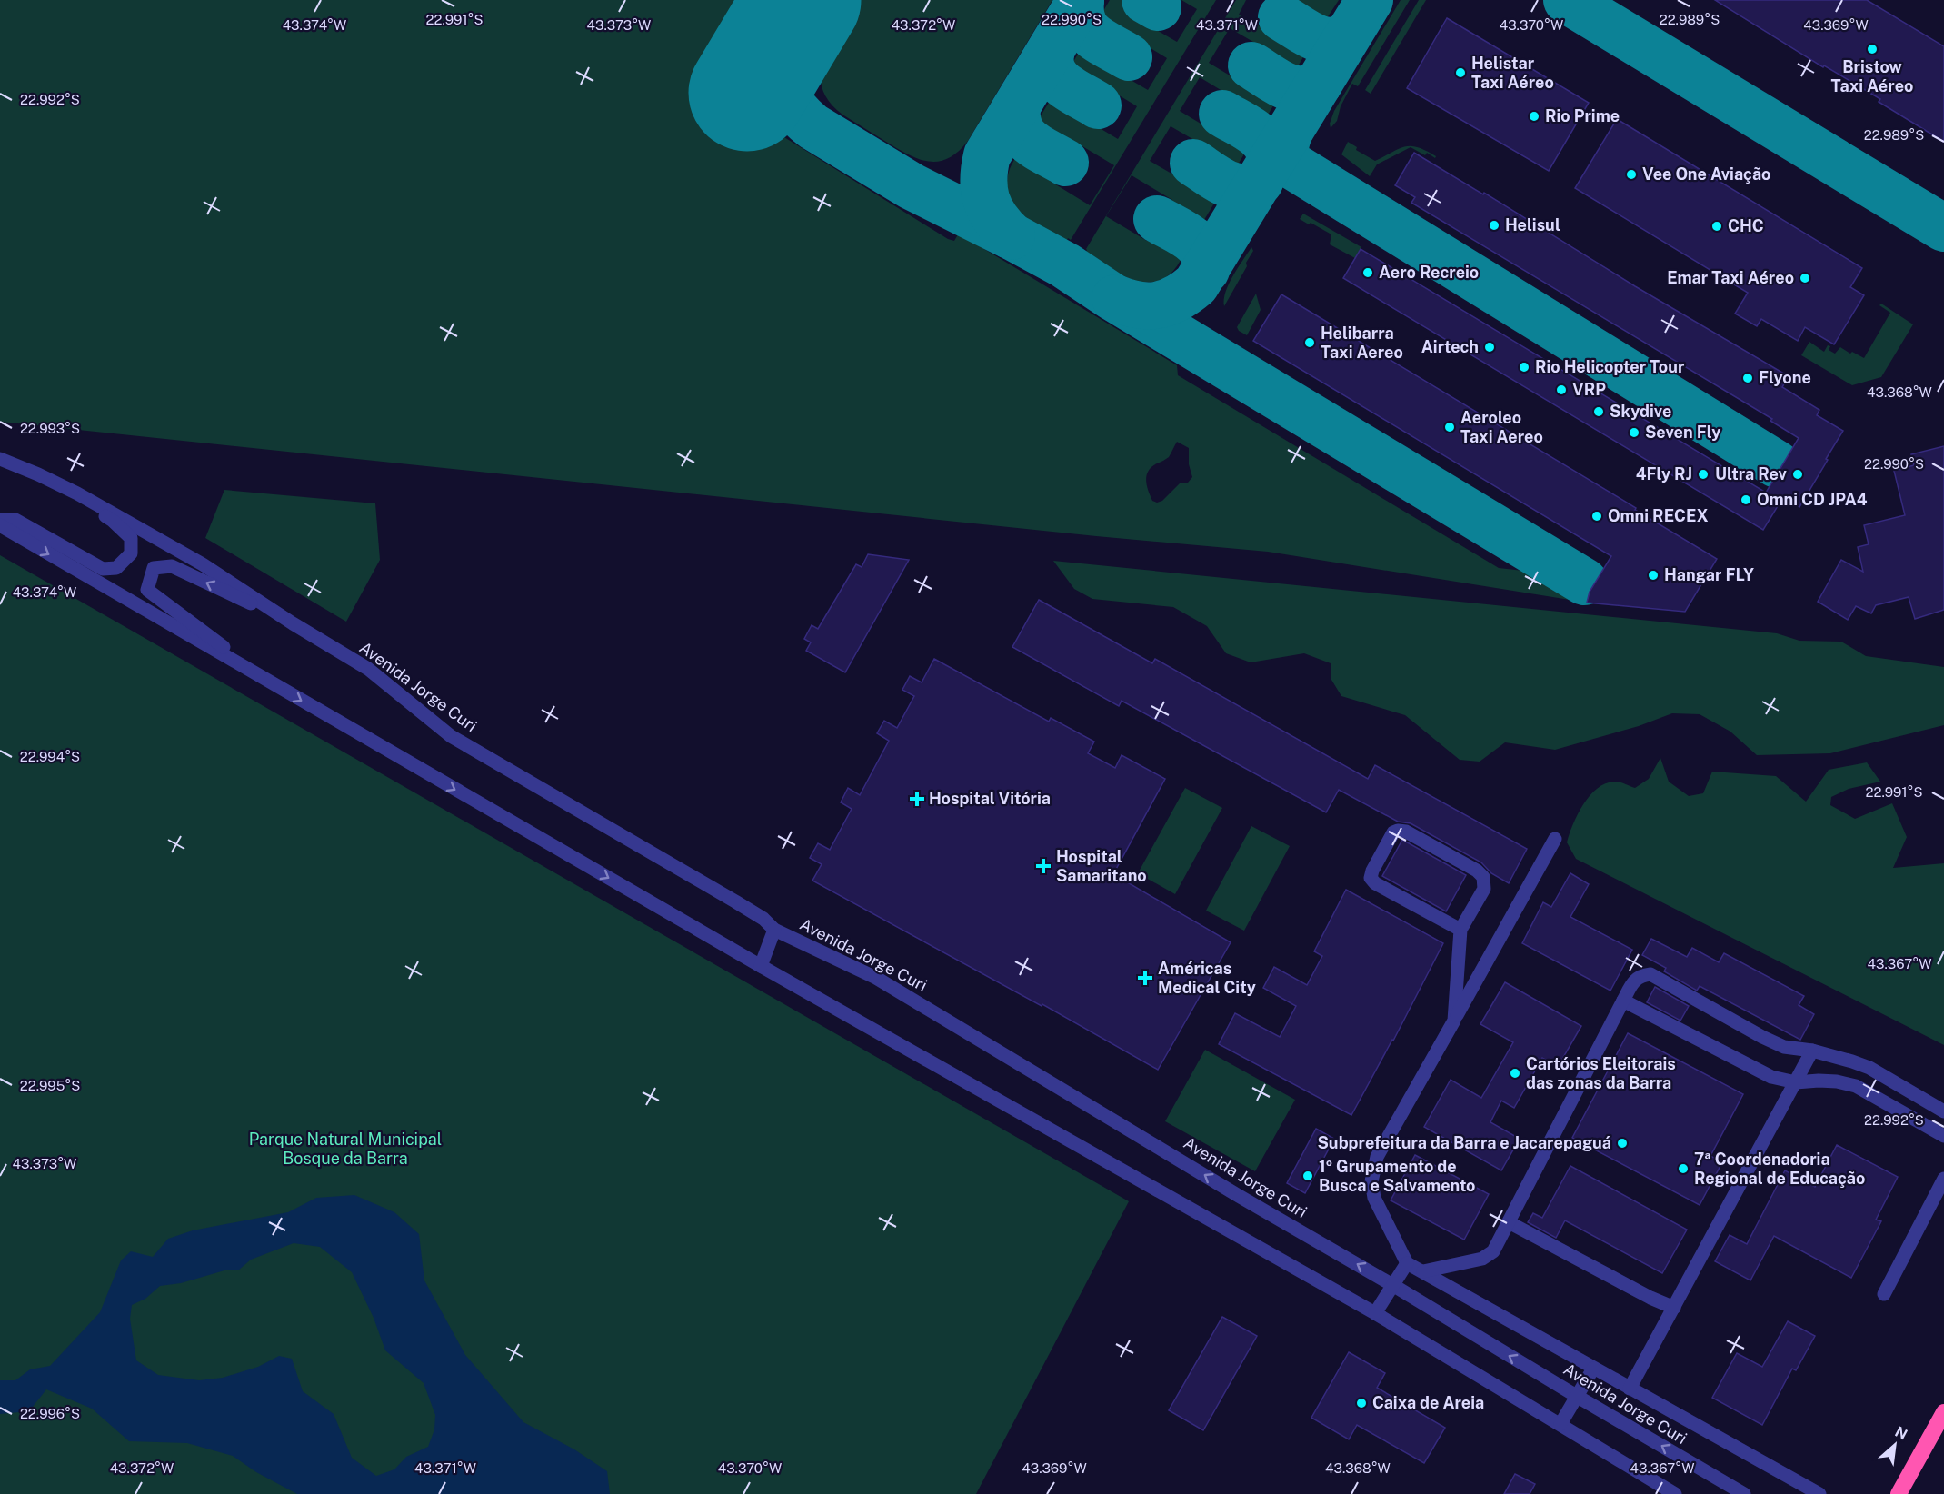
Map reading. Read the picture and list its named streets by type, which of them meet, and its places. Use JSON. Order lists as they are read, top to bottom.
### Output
{
  "streets": {
    "street": ["Avenida Jorge Curi"]
  },
  "parks": ["Parque Natural Municipal Bosque da Barra"],
  "places": {
    "other": [
      "Bristow Taxi Aéreo",
      "Helistar Taxi Aéreo",
      "Rio Prime",
      "Vee One Aviação",
      "Helisul",
      "CHC",
      "Aero Recreio",
      "Emar Taxi Aéreo",
      "Helibarra Taxi Aereo",
      "Airtech",
      "Rio Helicopter Tour",
      "Flyone",
      "VRP",
      "Skydive",
      "Aeroleo Taxi Aereo",
      "Seven Fly",
      "4Fly RJ",
      "Ultra Rev",
      "Omni CD JPA4",
      "Omni RECEX",
      "Hangar FLY",
      "Cartórios Eleitorais das zonas da Barra",
      "Subprefeitura da Barra e Jacarepaguá",
      "7ª Coordenadoria Regional de Educação",
      "1º Grupamento de Busca e Salvamento",
      "Caixa de Areia"
    ],
    "health": ["Hospital Vitória", "Hospital Samaritano", "Américas Medical City"]
  },
  "north": "top right",
  "coordinates": [
    "22.991°S",
    "22.990°S",
    "22.989°S",
    "43.374°W",
    "43.373°W",
    "43.370°W",
    "43.372°W",
    "43.371°W",
    "43.369°W",
    "22.992°S",
    "43.368°W",
    "22.993°S",
    "22.994°S",
    "43.367°W",
    "22.995°S",
    "22.996°S"
  ]
}
